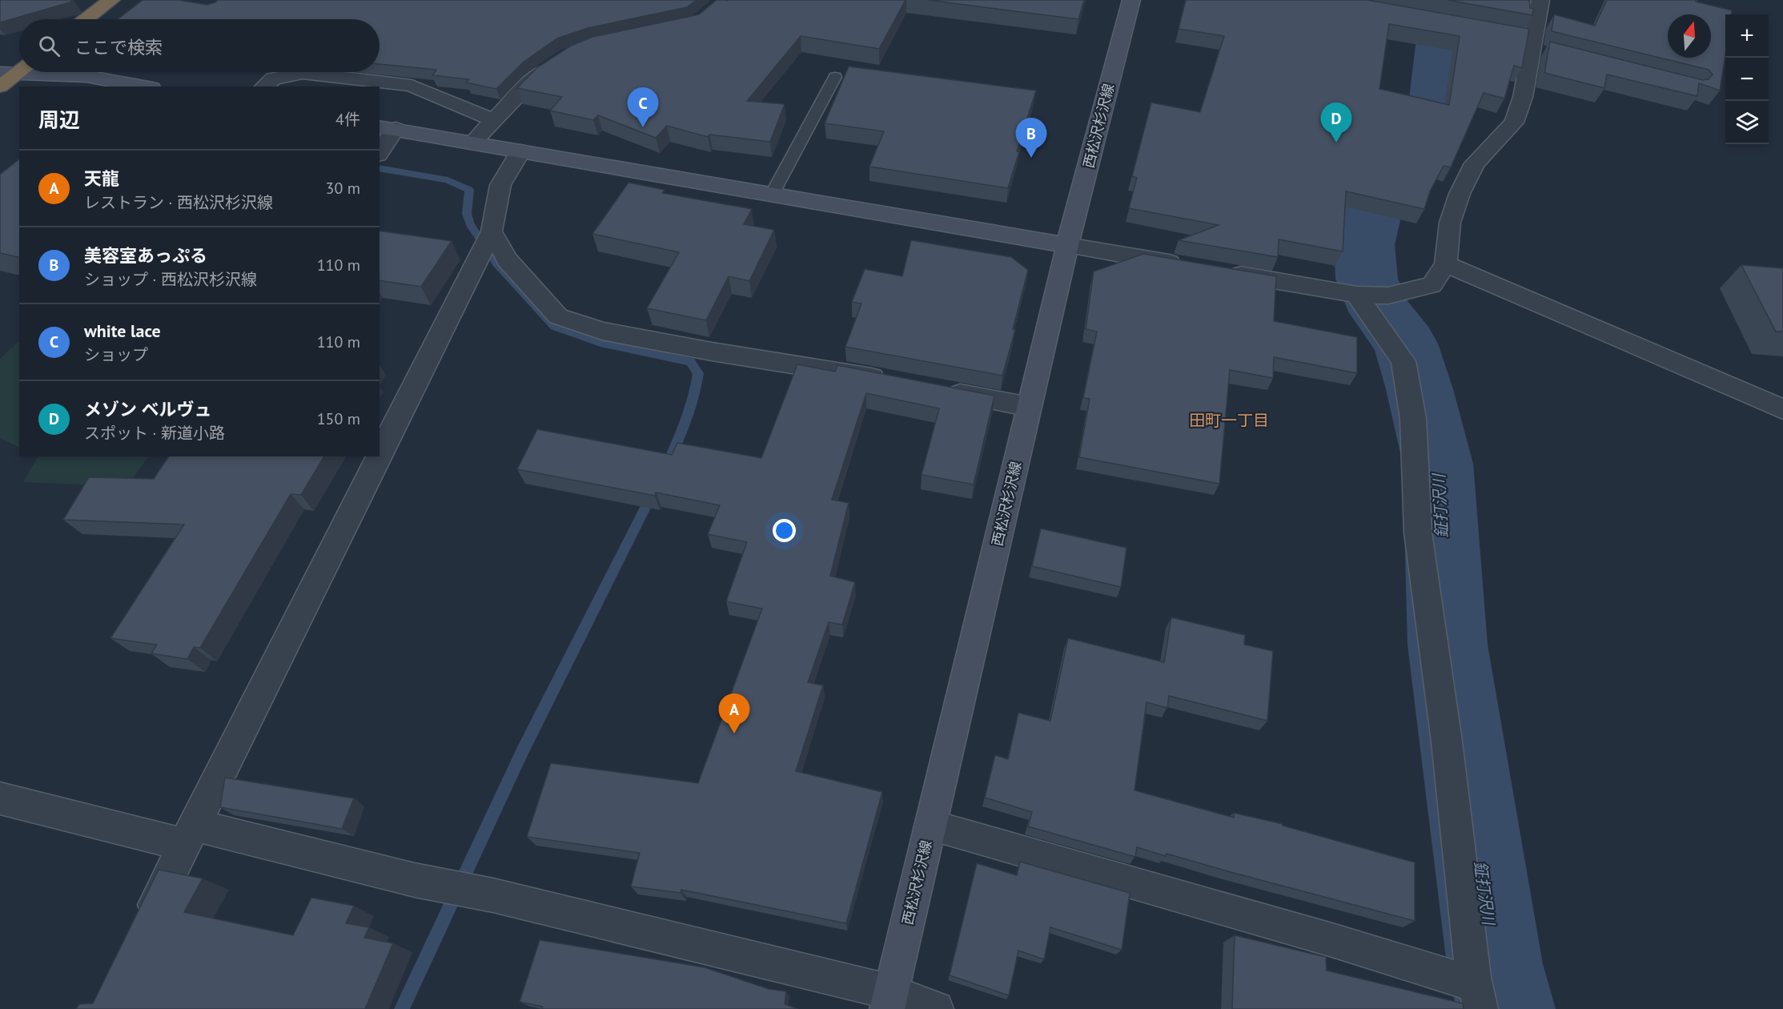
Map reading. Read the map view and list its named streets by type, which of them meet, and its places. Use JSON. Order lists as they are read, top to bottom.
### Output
{
  "streets": {
    "main road": ["西松沢杉沢線"]
  },
  "districts": ["田町一丁目"],
  "water": ["鉦打沢川"],
  "north": "top",
  "page": {
    "map_buttons": ["+", "−"],
    "search": "ここで検索",
    "heading": ["周辺", "4件"],
    "pins": [
      "C",
      "D",
      "B",
      "A"
    ],
    "list": [
      {
        "mark": "A",
        "name": "天龍",
        "note": "レストラン · 西松沢杉沢線",
        "value": "30 m"
      },
      {
        "mark": "B",
        "name": "美容室あっぷる",
        "note": "ショップ · 西松沢杉沢線",
        "value": "110 m"
      },
      {
        "mark": "C",
        "name": "white lace",
        "note": "ショップ",
        "value": "110 m"
      },
      {
        "mark": "D",
        "name": "メゾン ベルヴュ",
        "note": "スポット · 新道小路",
        "value": "150 m"
      }
    ]
  }
}
